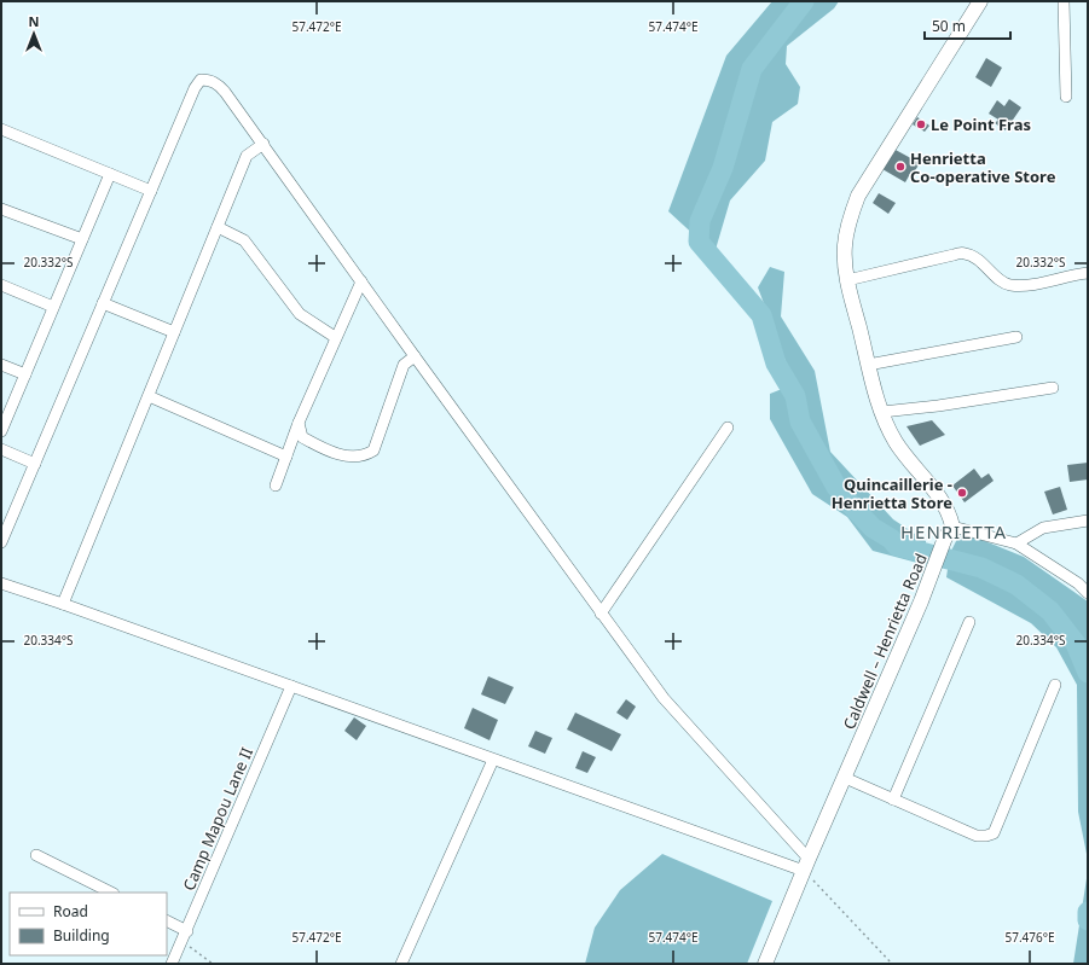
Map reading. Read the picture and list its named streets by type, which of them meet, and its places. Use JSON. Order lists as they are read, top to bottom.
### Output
{
  "streets": {
    "main road": ["Caldwell – Henrietta Road"],
    "street": ["Camp Mapou Lane II"]
  },
  "districts": ["HENRIETTA"],
  "places": ["Le Point Fras", "Henrietta Co-operative Store", "Quincaillerie - Henrietta Store"],
  "legend": ["Road", "Building"],
  "scale_bar": "50 m",
  "north": "top",
  "coordinates": [
    "57.472°E",
    "57.474°E",
    "20.332°S",
    "20.334°S",
    "57.476°E"
  ]
}
